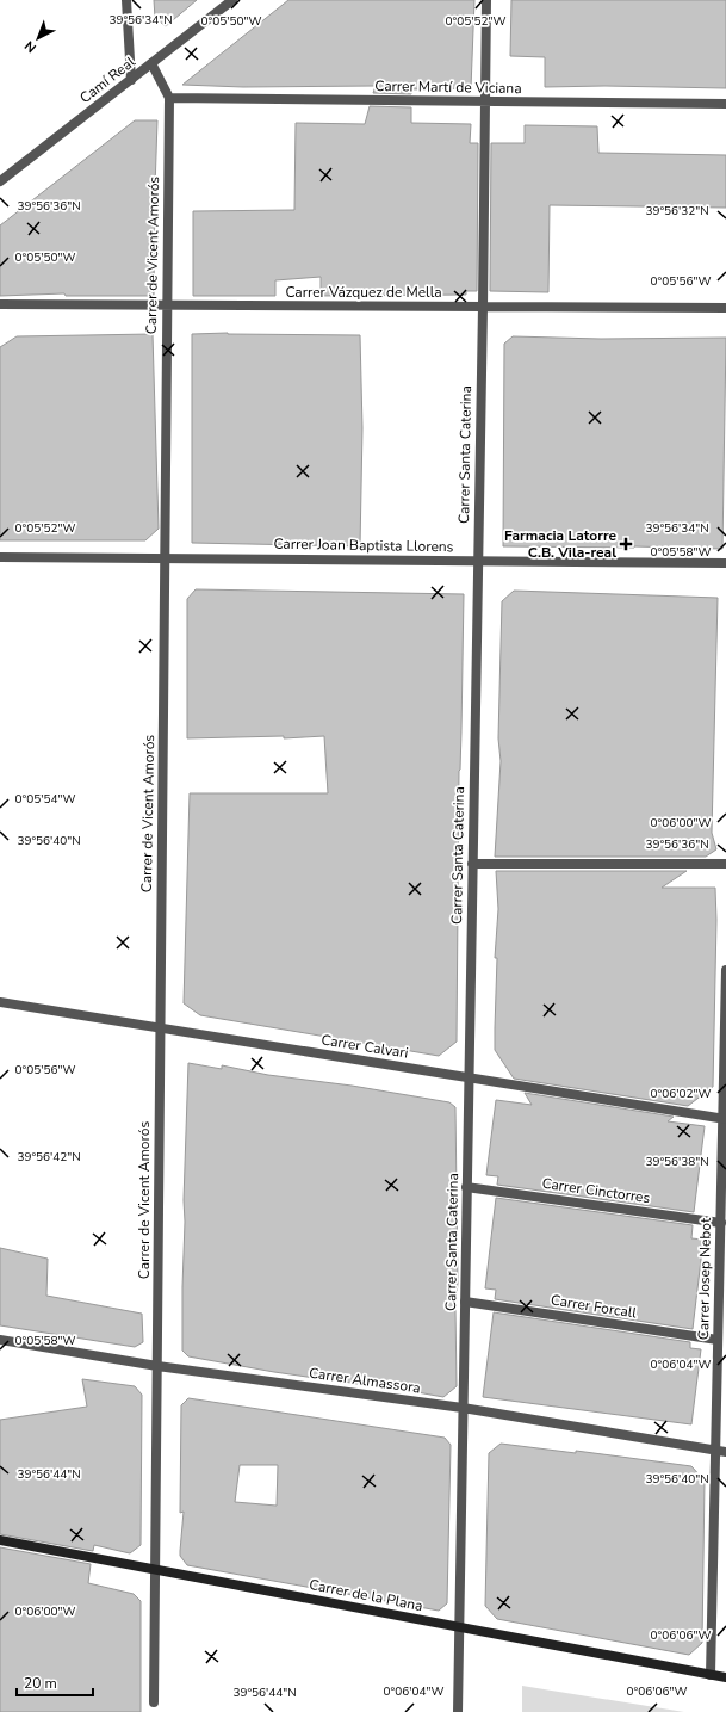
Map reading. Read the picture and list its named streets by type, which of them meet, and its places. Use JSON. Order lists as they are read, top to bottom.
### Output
{
  "streets": {
    "main road": ["Carrer de la Plana"],
    "street": [
      "Camí Real",
      "Carrer Martí de Viciana",
      "Carrer de Vicent Amorós",
      "Carrer Vázquez de Mella",
      "Carrer Santa Caterina",
      "Carrer Joan Baptista Llorens",
      "Carrer Calvari",
      "Carrer Cinctorres",
      "Carrer Josep Nebot",
      "Carrer Forcall",
      "Carrer Almassora"
    ]
  },
  "crossings": [
    ["Camí Real", "Carrer de Vicent Amorós"],
    ["Carrer Martí de Viciana", "Carrer de Vicent Amorós"],
    ["Carrer Martí de Viciana", "Carrer Santa Caterina"],
    ["Carrer de Vicent Amorós", "Carrer Vázquez de Mella"],
    ["Carrer de Vicent Amorós", "Carrer Joan Baptista Llorens"],
    ["Carrer de Vicent Amorós", "Carrer Calvari"],
    ["Carrer de Vicent Amorós", "Carrer Almassora"],
    ["Carrer de Vicent Amorós", "Carrer de la Plana"],
    ["Carrer Vázquez de Mella", "Carrer Santa Caterina"],
    ["Carrer Santa Caterina", "Carrer Joan Baptista Llorens"],
    ["Carrer Santa Caterina", "Carrer Calvari"],
    ["Carrer Santa Caterina", "Carrer Cinctorres"],
    ["Carrer Santa Caterina", "Carrer Forcall"],
    ["Carrer Santa Caterina", "Carrer Almassora"],
    ["Carrer Santa Caterina", "Carrer de la Plana"],
    ["Carrer Calvari", "Carrer Josep Nebot"],
    ["Carrer Cinctorres", "Carrer Josep Nebot"],
    ["Carrer Josep Nebot", "Carrer Forcall"],
    ["Carrer Josep Nebot", "Carrer Almassora"],
    ["Carrer Josep Nebot", "Carrer de la Plana"]
  ],
  "places": {
    "health": ["Farmacia Latorre C.B. Vila-real"]
  },
  "scale_bar": "20 m",
  "north": "bottom left",
  "coordinates": [
    "39°56'34\"N",
    "0°05'52\"W",
    "0°05'50\"W",
    "39°56'36\"N",
    "39°56'32\"N",
    "0°05'56\"W",
    "0°05'58\"W",
    "0°05'54\"W",
    "0°06'00\"W",
    "39°56'40\"N",
    "0°06'02\"W",
    "39°56'42\"N",
    "39°56'38\"N",
    "0°06'04\"W",
    "39°56'44\"N",
    "0°06'06\"W"
  ]
}
